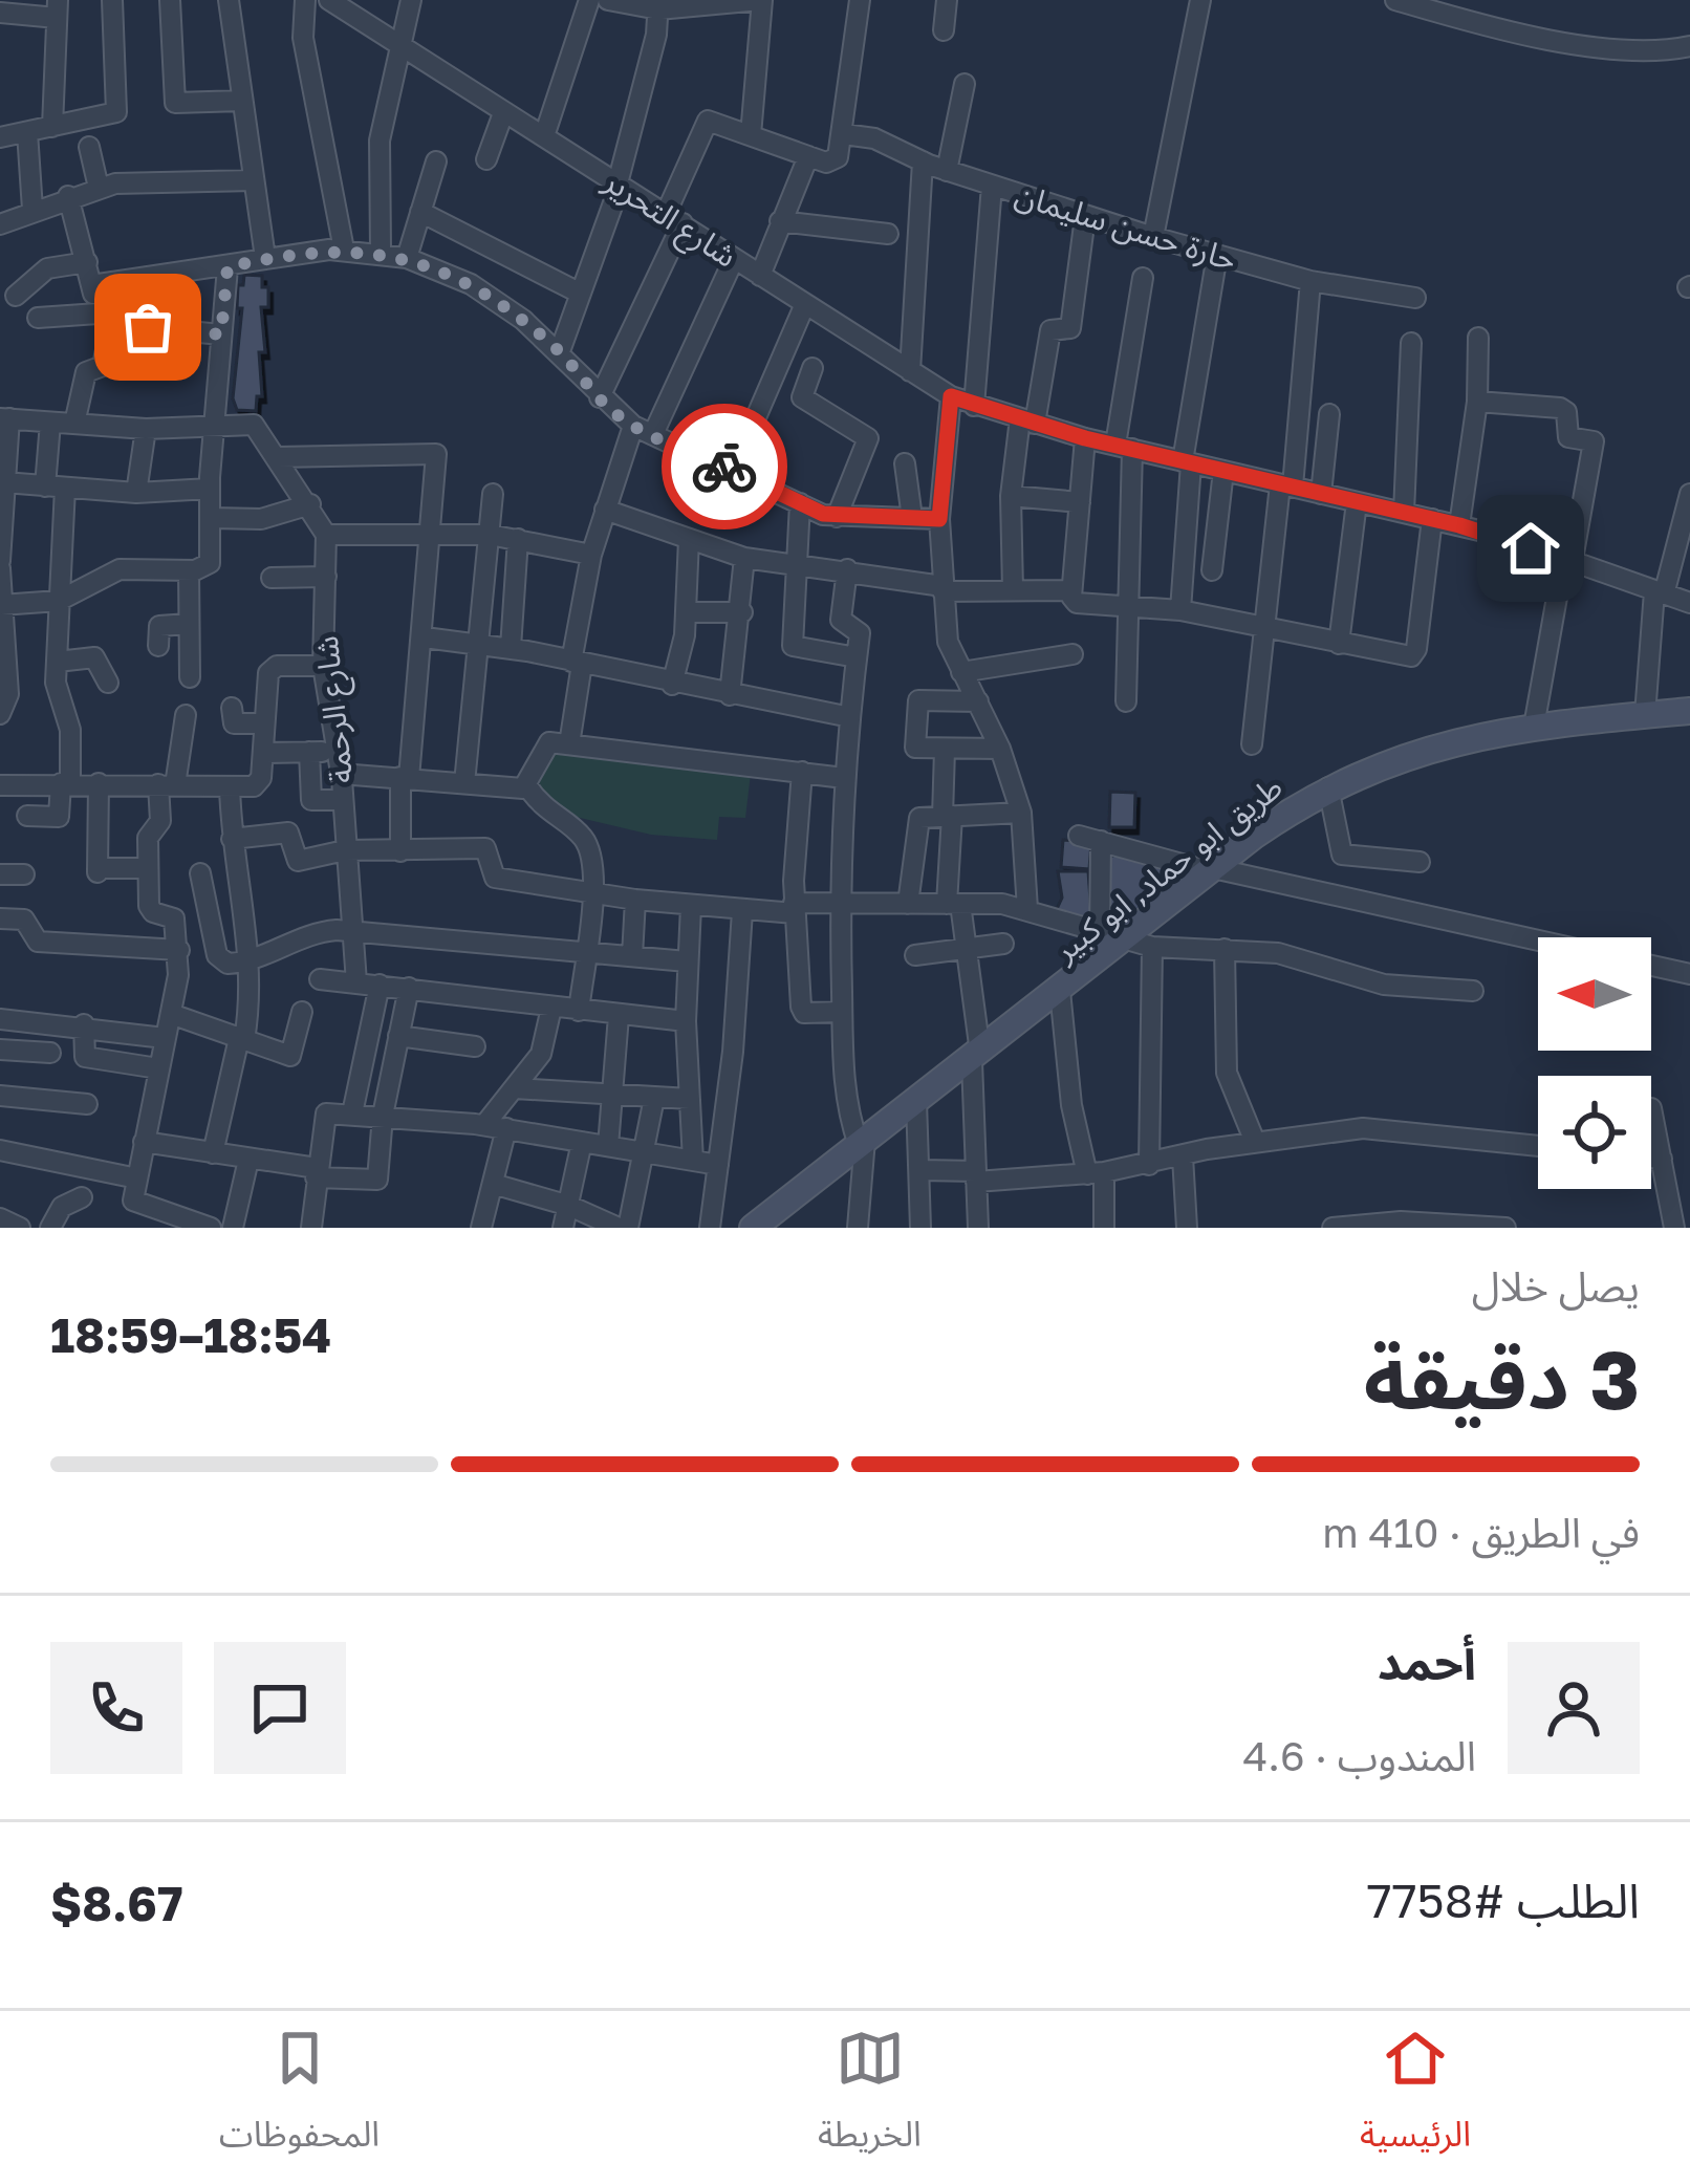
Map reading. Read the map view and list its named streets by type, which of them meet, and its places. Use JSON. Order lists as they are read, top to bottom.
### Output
{
  "streets": {
    "main road": ["طريق ابو حماد, ابو كبير"],
    "street": ["شارع التحرير", "حارة حسن سليمان", "شارع الرحمة"]
  },
  "north": "left",
  "page": {
    "heading": ["3 دقيقة", "يصل خلال", "18:54–18:59"],
    "panel": [
      "أحمد",
      "المندوب · 4.6",
      "الطلب #7758",
      "$8.67"
    ],
    "bar": "في الطريق · 410 m",
    "tabs": ["الرئيسية", "الخريطة", "المحفوظات"]
  }
}
